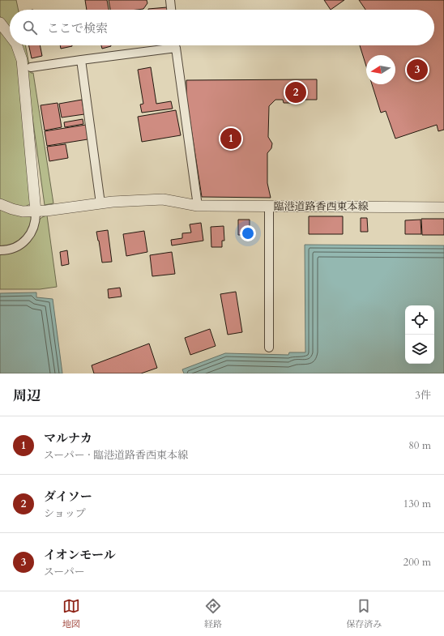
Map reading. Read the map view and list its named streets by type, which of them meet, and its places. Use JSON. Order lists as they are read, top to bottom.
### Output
{
  "streets": {
    "street": ["臨港道路香西東本線"]
  },
  "north": "left",
  "page": {
    "search": "ここで検索",
    "pins": ["3", "2", "1"],
    "heading": ["周辺", "3件"],
    "list": [
      {
        "mark": "1",
        "name": "マルナカ",
        "note": "スーパー · 臨港道路香西東本線",
        "value": "80 m"
      },
      {
        "mark": "2",
        "name": "ダイソー",
        "note": "ショップ",
        "value": "130 m"
      },
      {
        "mark": "3",
        "name": "イオンモール",
        "note": "スーパー",
        "value": "200 m"
      }
    ],
    "nav": ["地図", "経路", "保存済み"]
  }
}
